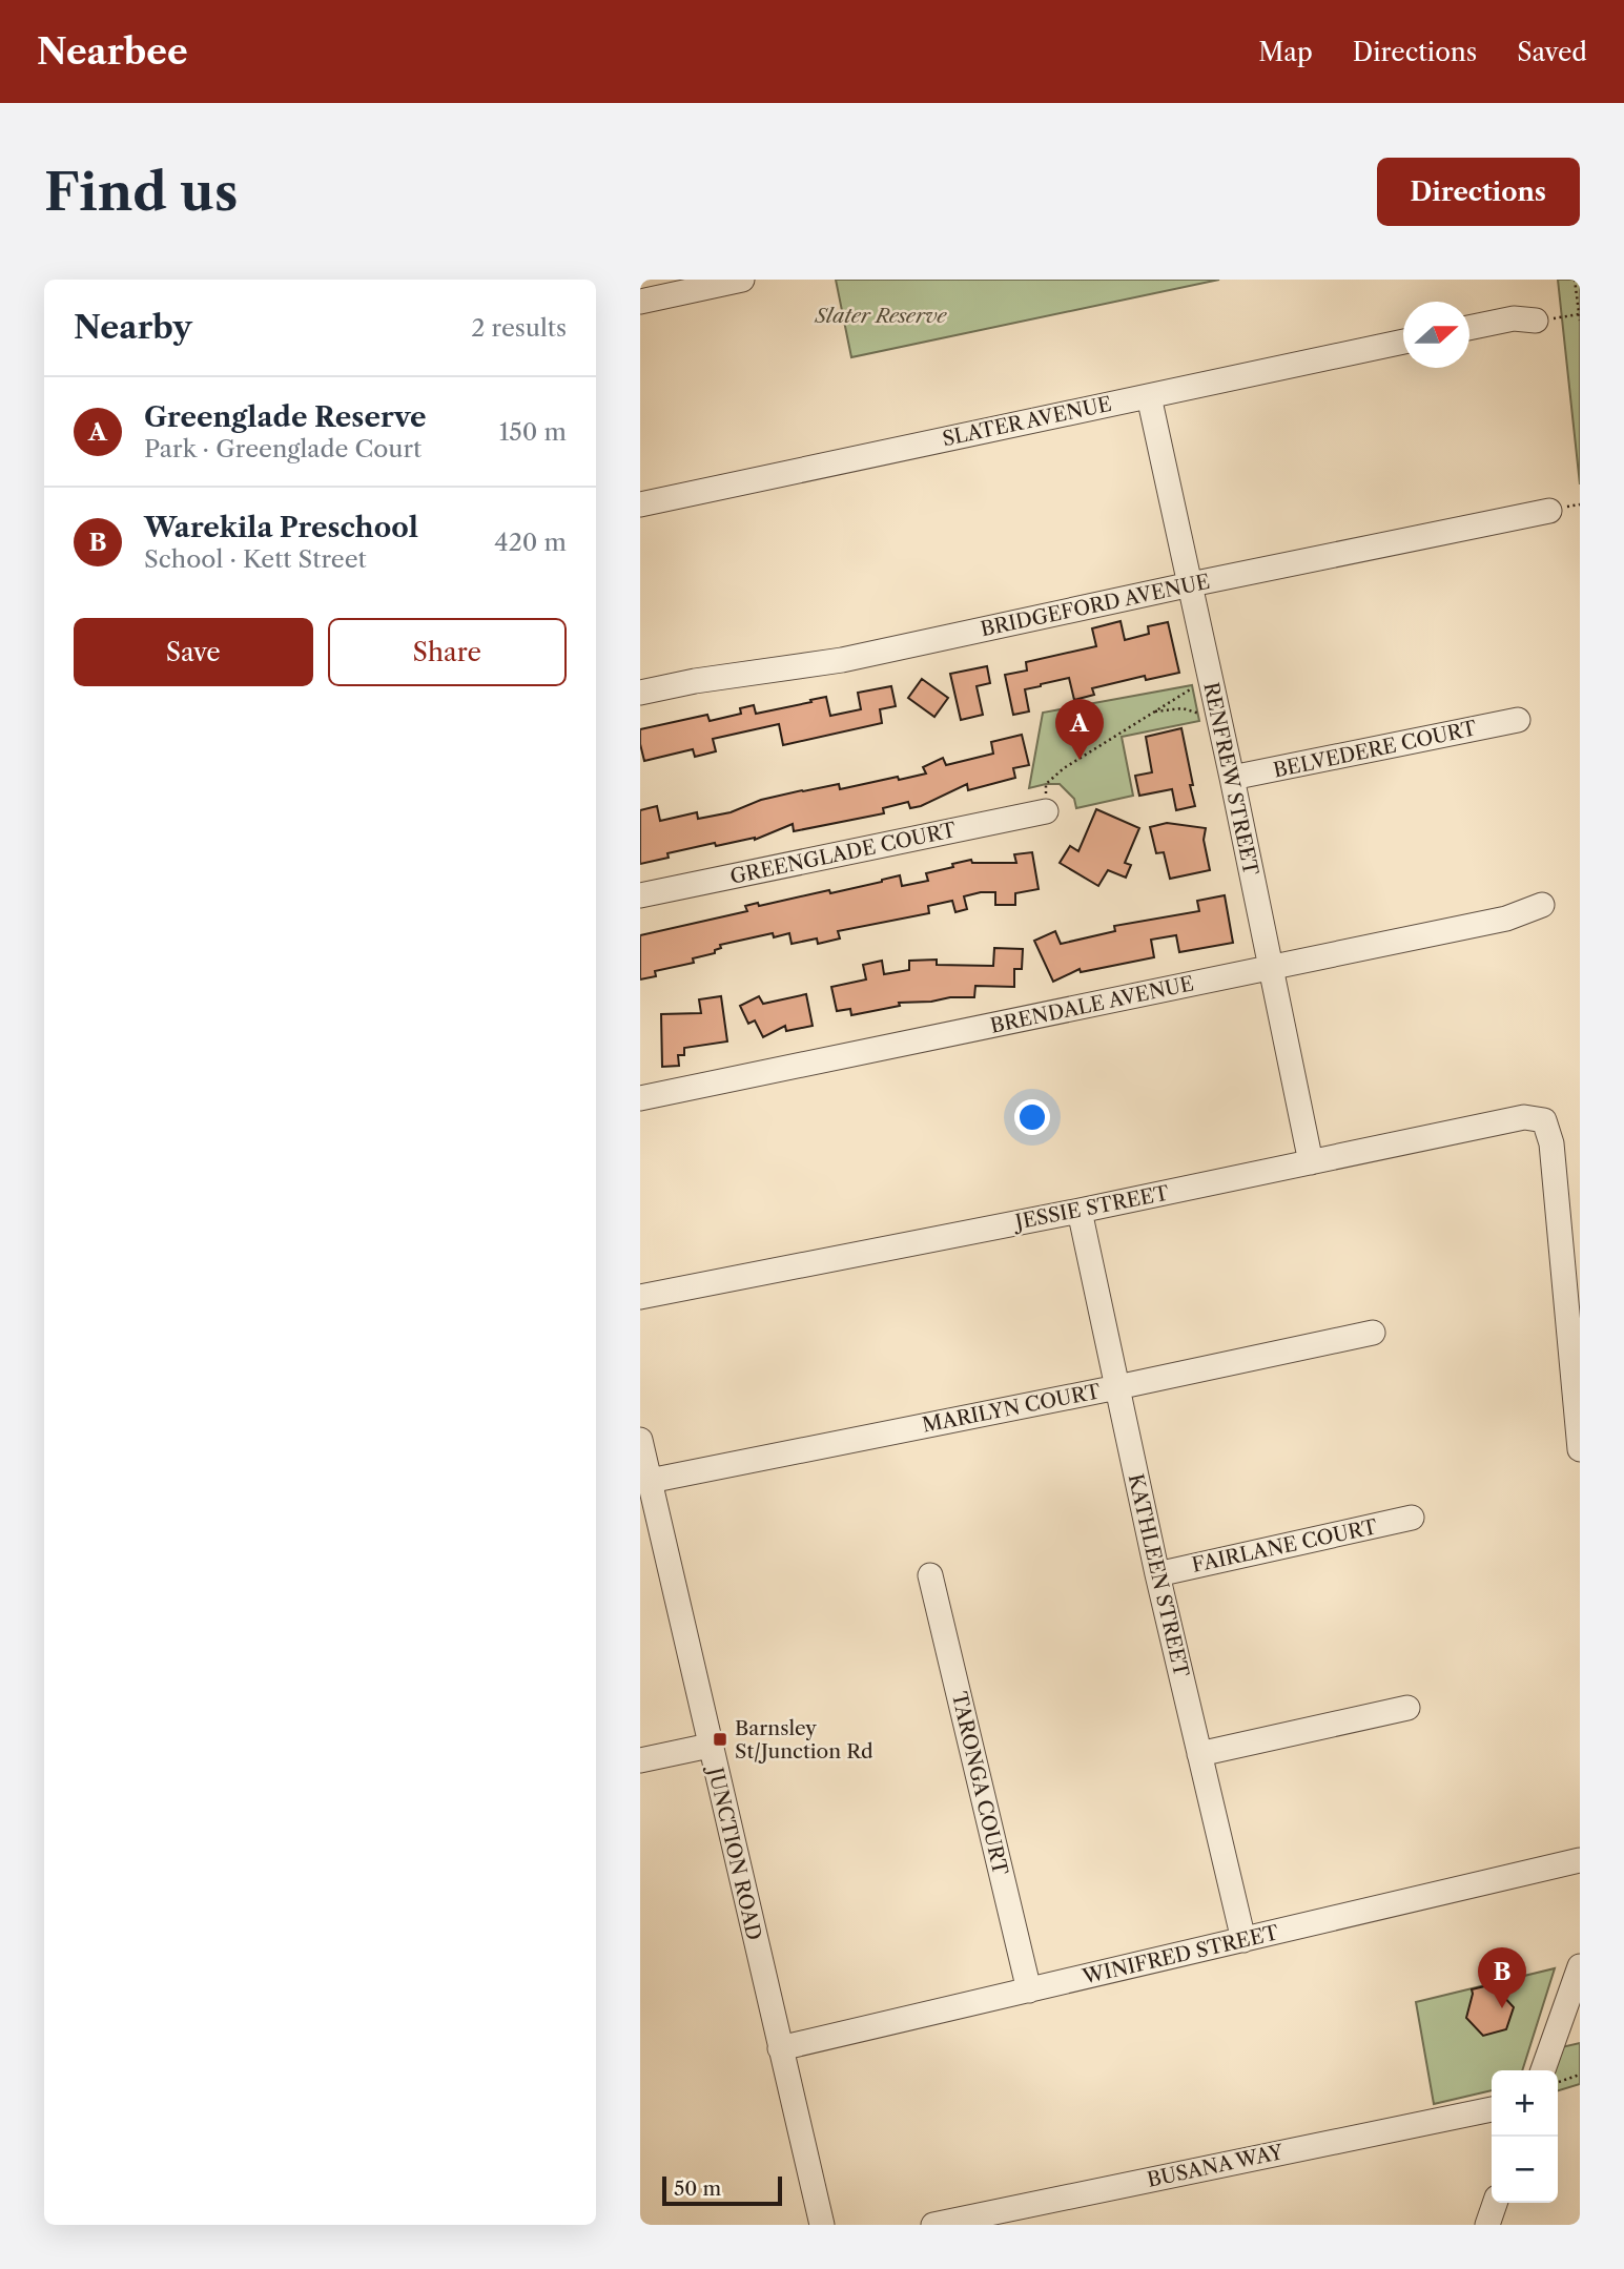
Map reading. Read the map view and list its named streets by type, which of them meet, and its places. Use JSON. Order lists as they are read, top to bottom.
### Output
{
  "streets": {
    "street": [
      "SLATER AVENUE",
      "BRIDGEFORD AVENUE",
      "BELVEDERE COURT",
      "RENFREW STREET",
      "GREENGLADE COURT",
      "BRENDALE AVENUE",
      "JESSIE STREET",
      "MARILYN COURT",
      "FAIRLANE COURT",
      "KATHLEEN STREET",
      "TARONGA COURT",
      "JUNCTION ROAD",
      "WINIFRED STREET",
      "BUSANA WAY"
    ]
  },
  "crossings": [
    ["SLATER AVENUE", "RENFREW STREET"],
    ["BRIDGEFORD AVENUE", "RENFREW STREET"],
    ["BELVEDERE COURT", "RENFREW STREET"],
    ["RENFREW STREET", "BRENDALE AVENUE"],
    ["RENFREW STREET", "JESSIE STREET"],
    ["JESSIE STREET", "KATHLEEN STREET"],
    ["MARILYN COURT", "KATHLEEN STREET"],
    ["MARILYN COURT", "JUNCTION ROAD"],
    ["FAIRLANE COURT", "KATHLEEN STREET"],
    ["KATHLEEN STREET", "WINIFRED STREET"],
    ["TARONGA COURT", "WINIFRED STREET"],
    ["JUNCTION ROAD", "WINIFRED STREET"]
  ],
  "parks": ["Slater Reserve"],
  "places": {
    "transit": ["Barnsley St/Junction Rd"]
  },
  "scale_bar": "50 m",
  "north": "right",
  "page": {
    "header": "Nearbee",
    "nav": ["Map", "Directions", "Saved"],
    "buttons": [
      "Directions",
      ["Save", "Share"]
    ],
    "title": "Find us",
    "heading": ["Nearby", "2 results"],
    "list": [
      {
        "mark": "A",
        "name": "Greenglade Reserve",
        "note": "Park · Greenglade Court",
        "value": "150 m"
      },
      {
        "mark": "B",
        "name": "Warekila Preschool",
        "note": "School · Kett Street",
        "value": "420 m"
      }
    ],
    "pins": ["A", "B"],
    "map_buttons": ["+", "−"],
    "scale": "50 m"
  }
}
